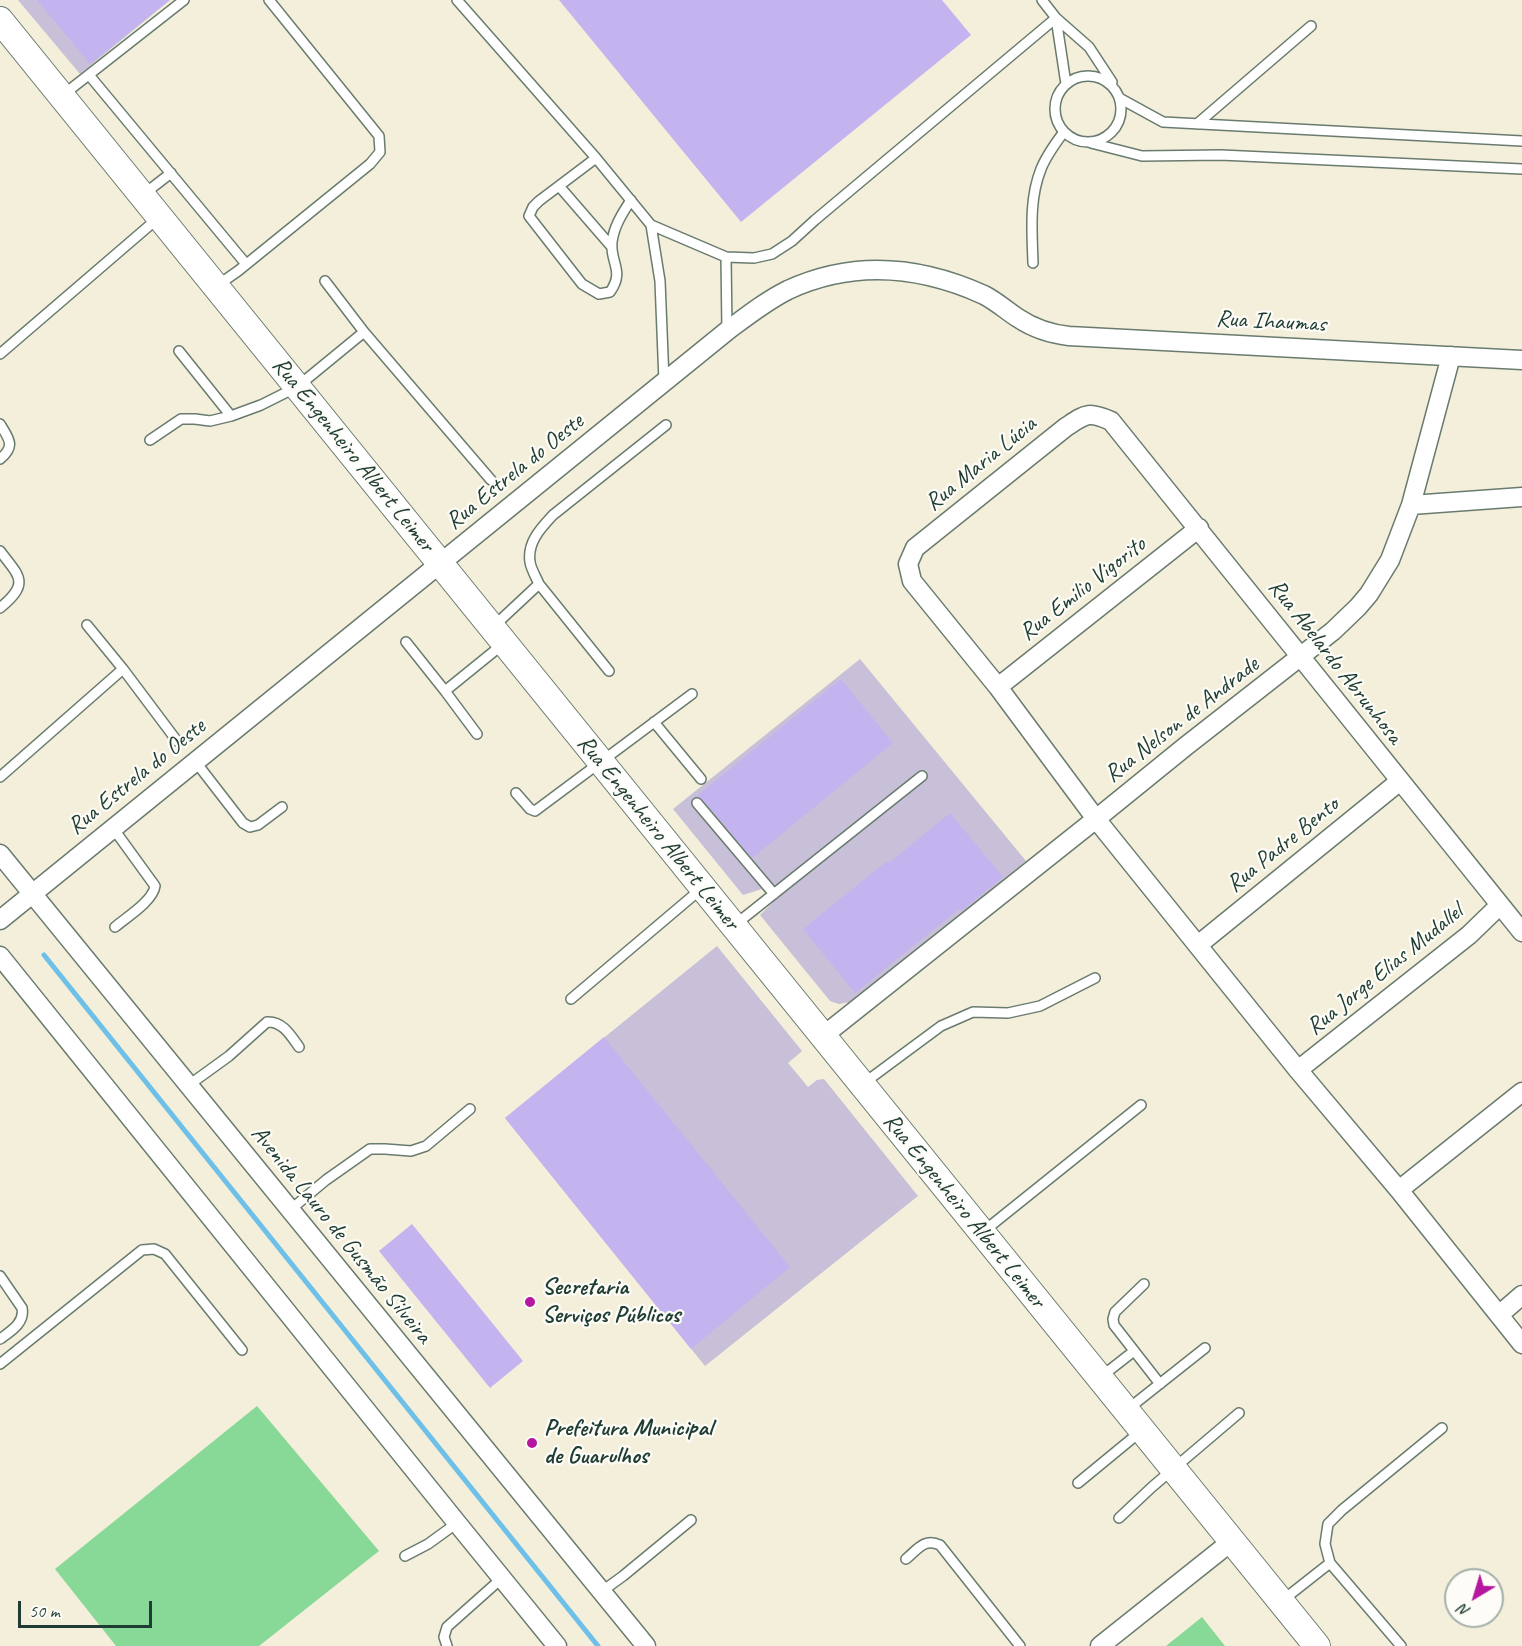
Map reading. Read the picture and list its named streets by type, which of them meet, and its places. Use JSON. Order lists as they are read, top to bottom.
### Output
{
  "streets": {
    "street": [
      "Rua Ihaumas",
      "Rua Engenheiro Albert Leimer",
      "Rua Maria Lúcia",
      "Rua Estrela do Oeste",
      "Rua Emilio Vigorito",
      "Rua Abelardo Abrunhosa",
      "Rua Nelson de Andrade",
      "Rua Padre Bento",
      "Rua Jorge Elias Mudallel",
      "Avenida Lauro de Gusmão Silveira"
    ]
  },
  "crossings": [
    ["Rua Ihaumas", "Rua Estrela do Oeste"],
    ["Rua Ihaumas", "Rua Nelson de Andrade"],
    ["Rua Engenheiro Albert Leimer", "Rua Estrela do Oeste"],
    ["Rua Engenheiro Albert Leimer", "Rua Nelson de Andrade"],
    ["Rua Maria Lúcia", "Rua Emilio Vigorito"],
    ["Rua Maria Lúcia", "Rua Abelardo Abrunhosa"],
    ["Rua Estrela do Oeste", "Avenida Lauro de Gusmão Silveira"],
    ["Rua Emilio Vigorito", "Rua Abelardo Abrunhosa"],
    ["Rua Abelardo Abrunhosa", "Rua Nelson de Andrade"],
    ["Rua Abelardo Abrunhosa", "Rua Padre Bento"],
    ["Rua Abelardo Abrunhosa", "Rua Jorge Elias Mudallel"]
  ],
  "places": ["Secretaria Serviços Públicos", "Prefeitura Municipal de Guarulhos"],
  "scale_bar": "50 m",
  "north": "bottom left"
}
